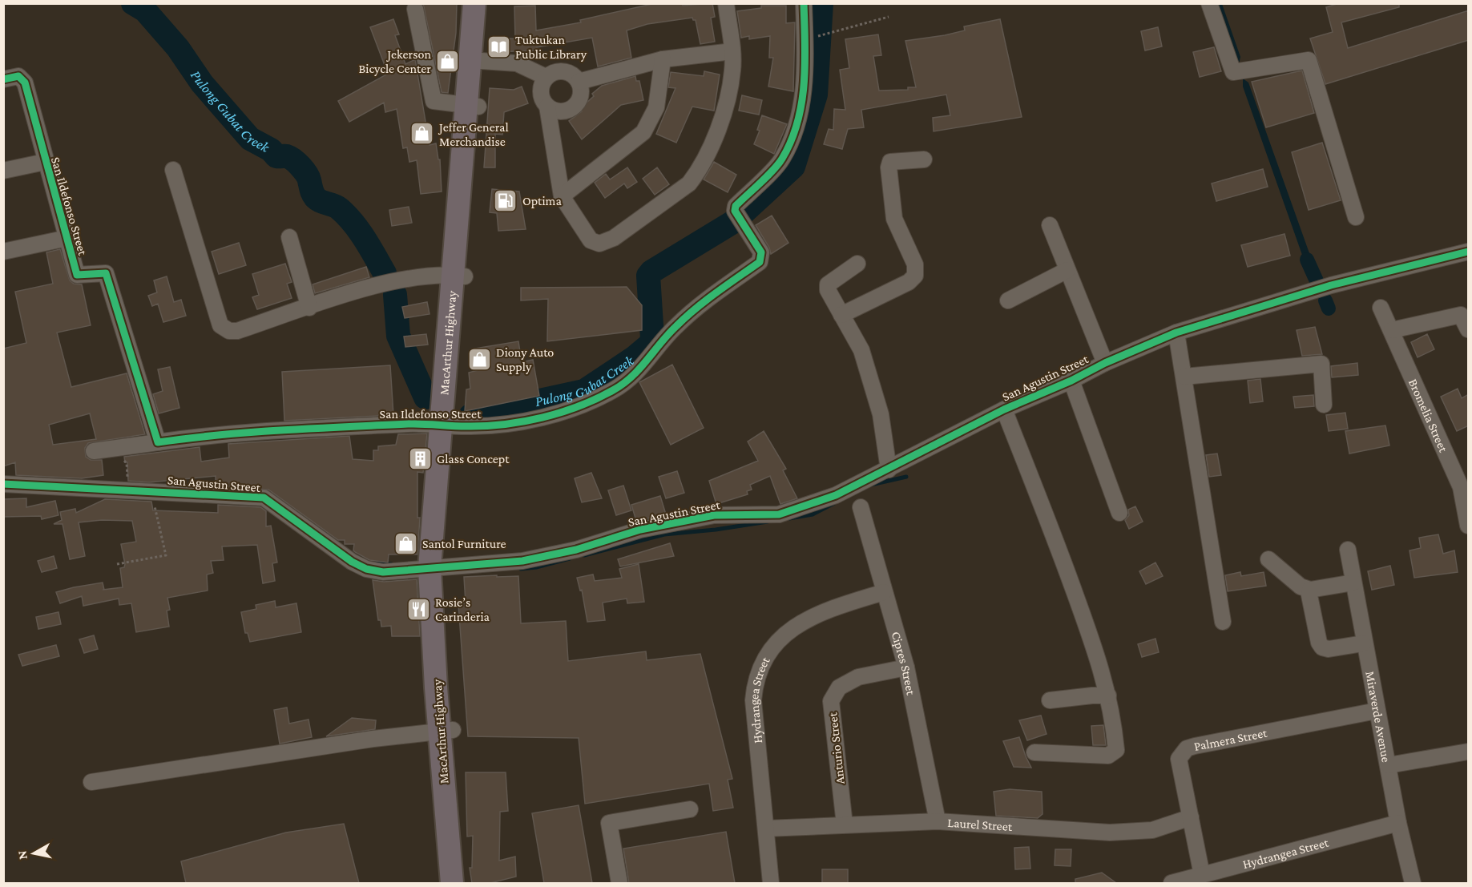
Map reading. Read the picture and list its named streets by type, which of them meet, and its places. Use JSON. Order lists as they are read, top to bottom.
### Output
{
  "streets": {
    "highway": ["MacArthur Highway"],
    "street": [
      "San Ildefonso Street",
      "San Agustin Street",
      "Bromelia Street",
      "Cipres Street",
      "Hydrangea Street",
      "Miraverde Avenue",
      "Palmera Street",
      "Anturio Street",
      "Laurel Street"
    ]
  },
  "crossings": [
    ["San Ildefonso Street", "MacArthur Highway"],
    ["MacArthur Highway", "San Agustin Street"],
    ["Cipres Street", "Hydrangea Street"],
    ["Cipres Street", "Anturio Street"],
    ["Cipres Street", "Laurel Street"],
    ["Hydrangea Street", "Miraverde Avenue"],
    ["Hydrangea Street", "Palmera Street"],
    ["Hydrangea Street", "Laurel Street"],
    ["Miraverde Avenue", "Palmera Street"],
    ["Palmera Street", "Laurel Street"],
    ["Anturio Street", "Laurel Street"]
  ],
  "water": ["Pulong Gubat Creek"],
  "places": {
    "library": ["Tuktukan Public Library"],
    "shop": [
      "Jekerson Bicycle Center",
      "Jeffer General Merchandise",
      "Diony Auto Supply",
      "Santol Furniture"
    ],
    "fuel station": ["Optima"],
    "building": ["Glass Concept"],
    "restaurant": ["Rosie’s Carinderia"]
  },
  "north": "left"
}
